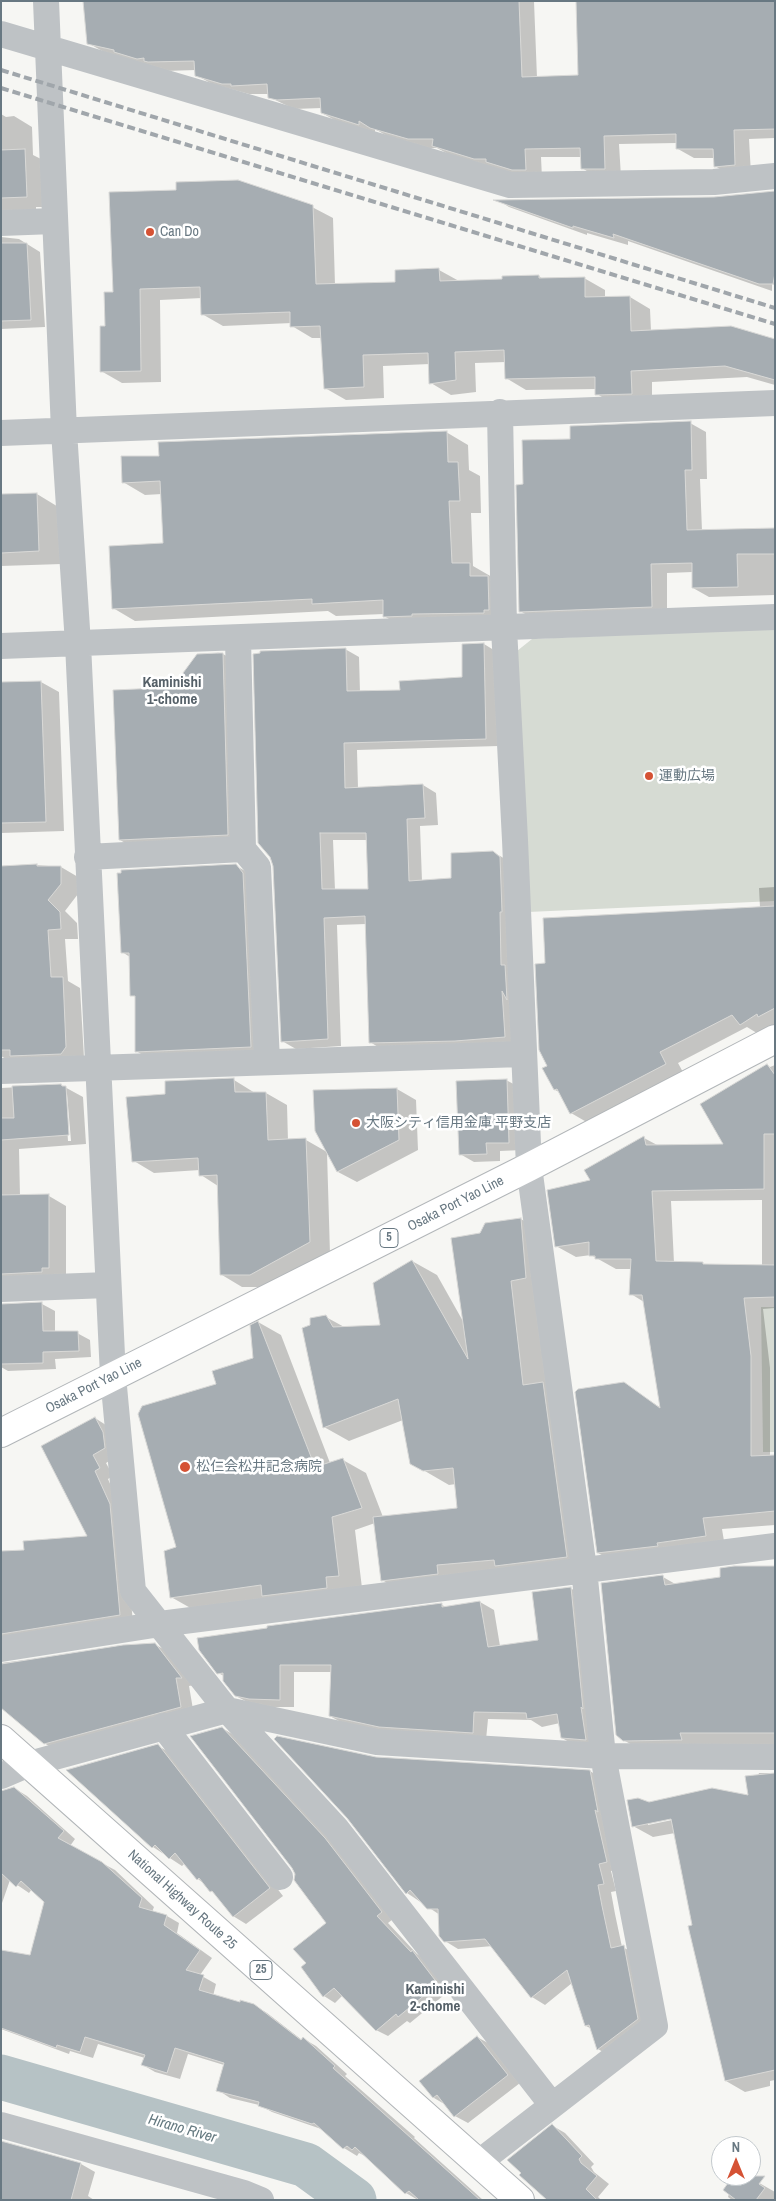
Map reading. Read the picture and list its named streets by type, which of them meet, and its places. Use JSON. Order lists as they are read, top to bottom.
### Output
{
  "streets": {
    "main road": [
      "Osaka Port Yao Line",
      "5",
      "National Highway Route 25",
      "25"
    ]
  },
  "districts": ["Kaminishi 1-chome", "Kaminishi 2-chome"],
  "water": ["Hirano River"],
  "places": [
    "Can Do",
    "運動広場",
    "大阪シティ信用金庫 平野支店",
    "松仁会松井記念病院"
  ],
  "north": "top"
}
